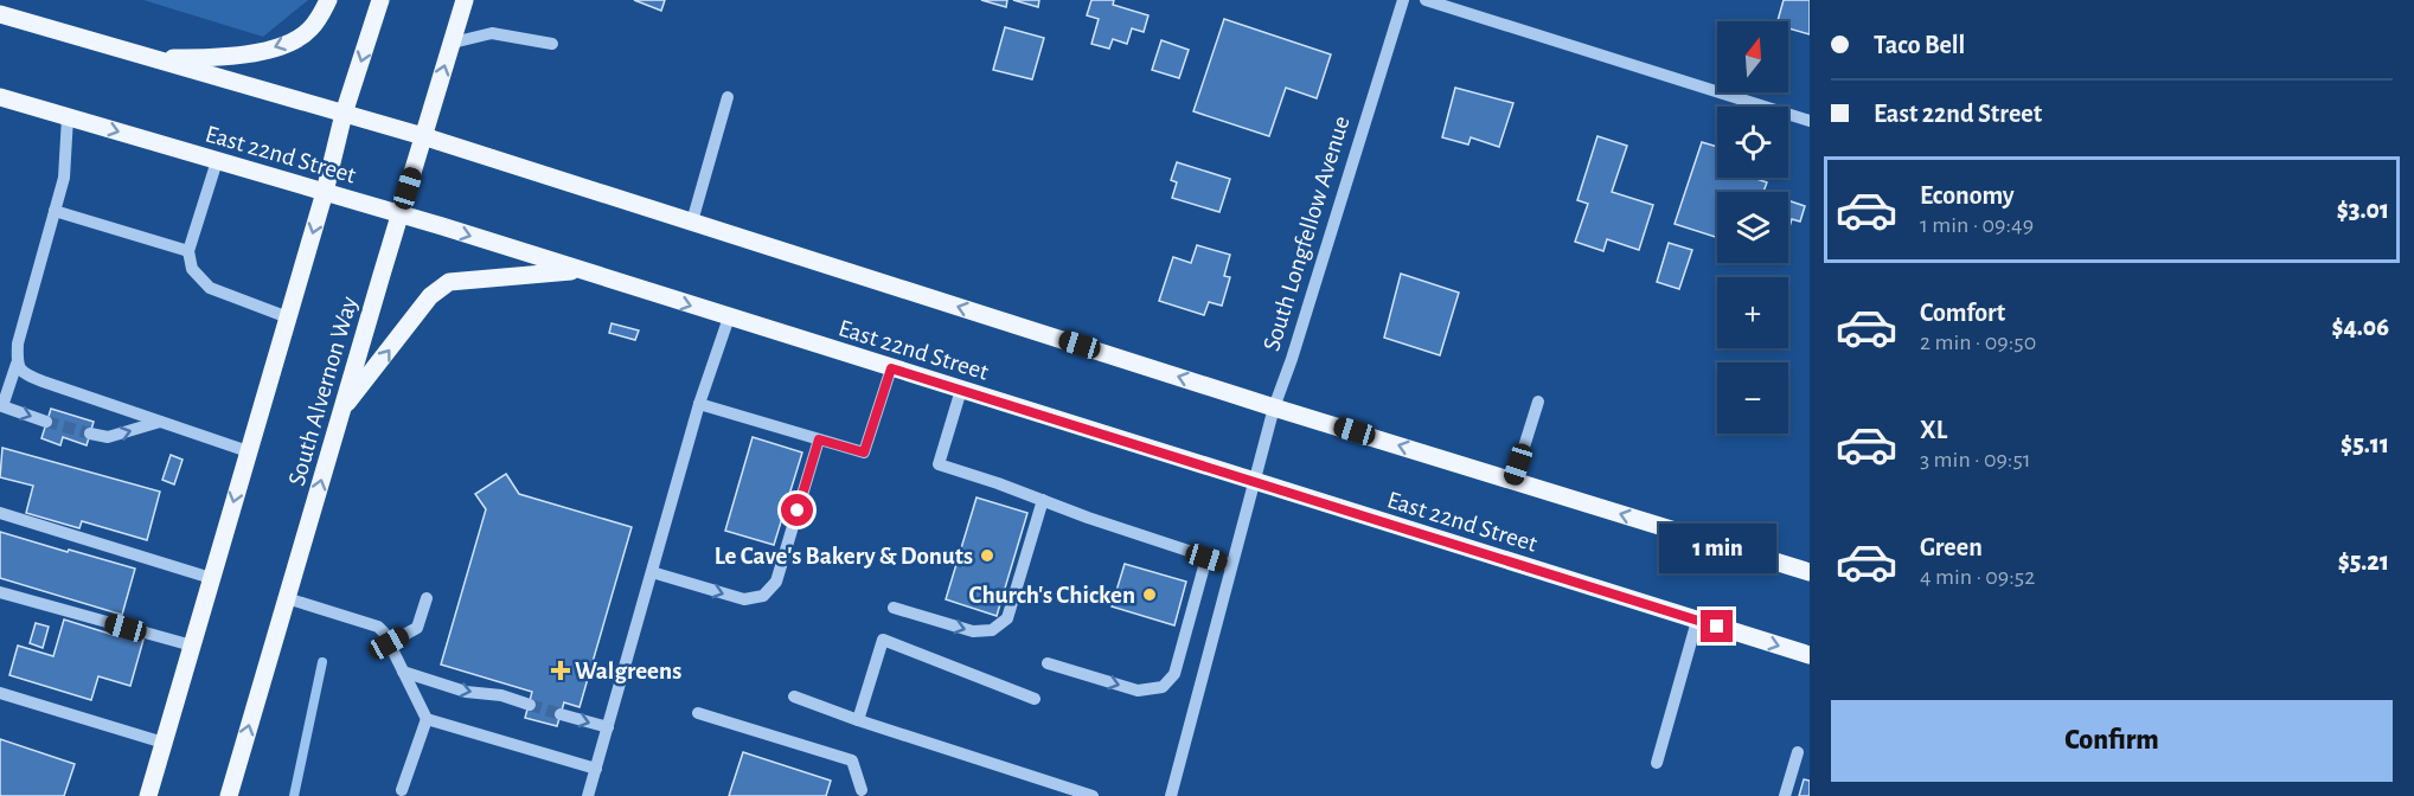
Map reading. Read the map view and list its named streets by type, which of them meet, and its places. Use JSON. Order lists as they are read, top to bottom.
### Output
{
  "streets": {
    "main road": ["East 22nd Street", "South Alvernon Way"],
    "street": ["South Longfellow Avenue"]
  },
  "crossings": [
    ["East 22nd Street", "South Longfellow Avenue"],
    ["East 22nd Street", "South Alvernon Way"]
  ],
  "places": {
    "other": ["Le Cave's Bakery & Donuts", "Church's Chicken"],
    "health": ["Walgreens"]
  },
  "north": "top",
  "page": {
    "banner": ["Taco Bell", "East 22nd Street"],
    "map_buttons": ["+", "−"],
    "list": [
      {
        "name": "Economy",
        "note": "1 min · 09:49",
        "value": "$3.01"
      },
      {
        "name": "Comfort",
        "note": "2 min · 09:50",
        "value": "$4.06"
      },
      {
        "name": "XL",
        "note": "3 min · 09:51",
        "value": "$5.11"
      },
      {
        "name": "Green",
        "note": "4 min · 09:52",
        "value": "$5.21"
      }
    ],
    "bubble": "1 min",
    "buttons": "Confirm"
  }
}
